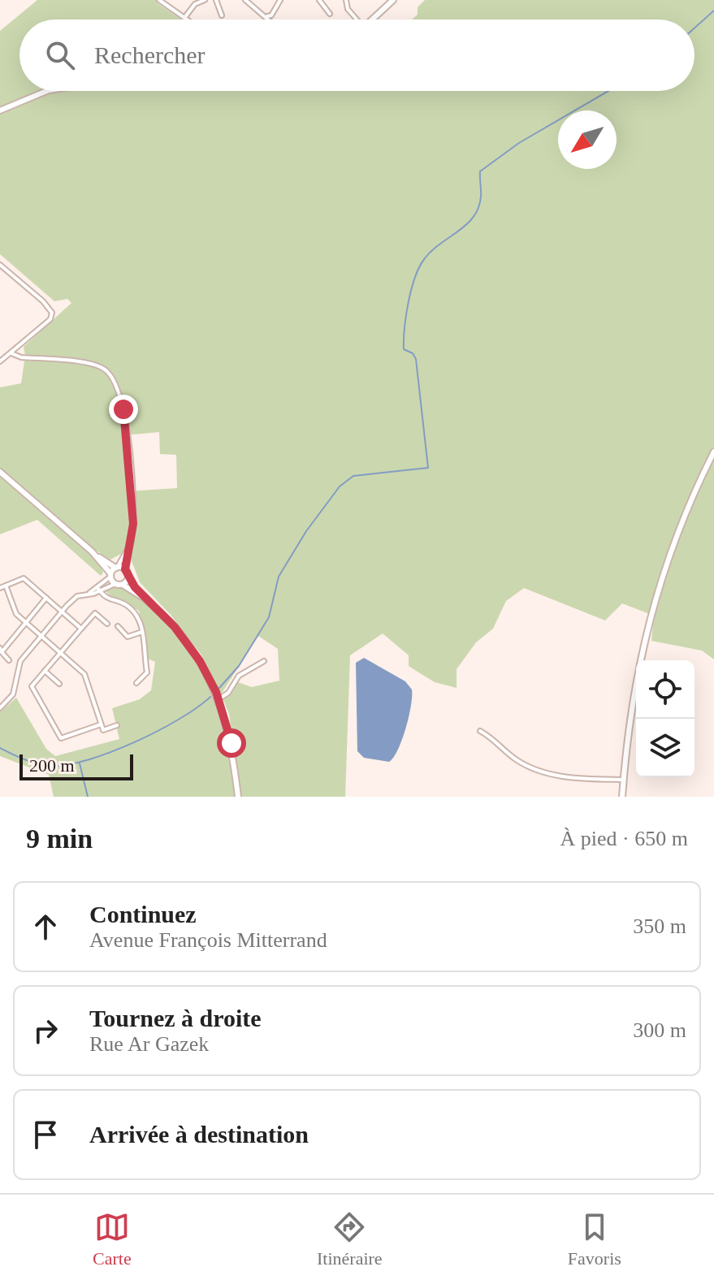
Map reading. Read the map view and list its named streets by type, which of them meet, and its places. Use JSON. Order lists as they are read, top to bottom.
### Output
{
  "scale_bar": "200 m",
  "north": "bottom left",
  "page": {
    "search": "Rechercher",
    "scale": "200 m",
    "heading": ["9 min", "À pied · 650 m"],
    "list": [
      ["Continuez", "Avenue François Mitterrand", "350 m"],
      ["Tournez à droite", "Rue Ar Gazek", "300 m"],
      "Arrivée à destination"
    ],
    "nav": ["Carte", "Itinéraire", "Favoris"]
  }
}
